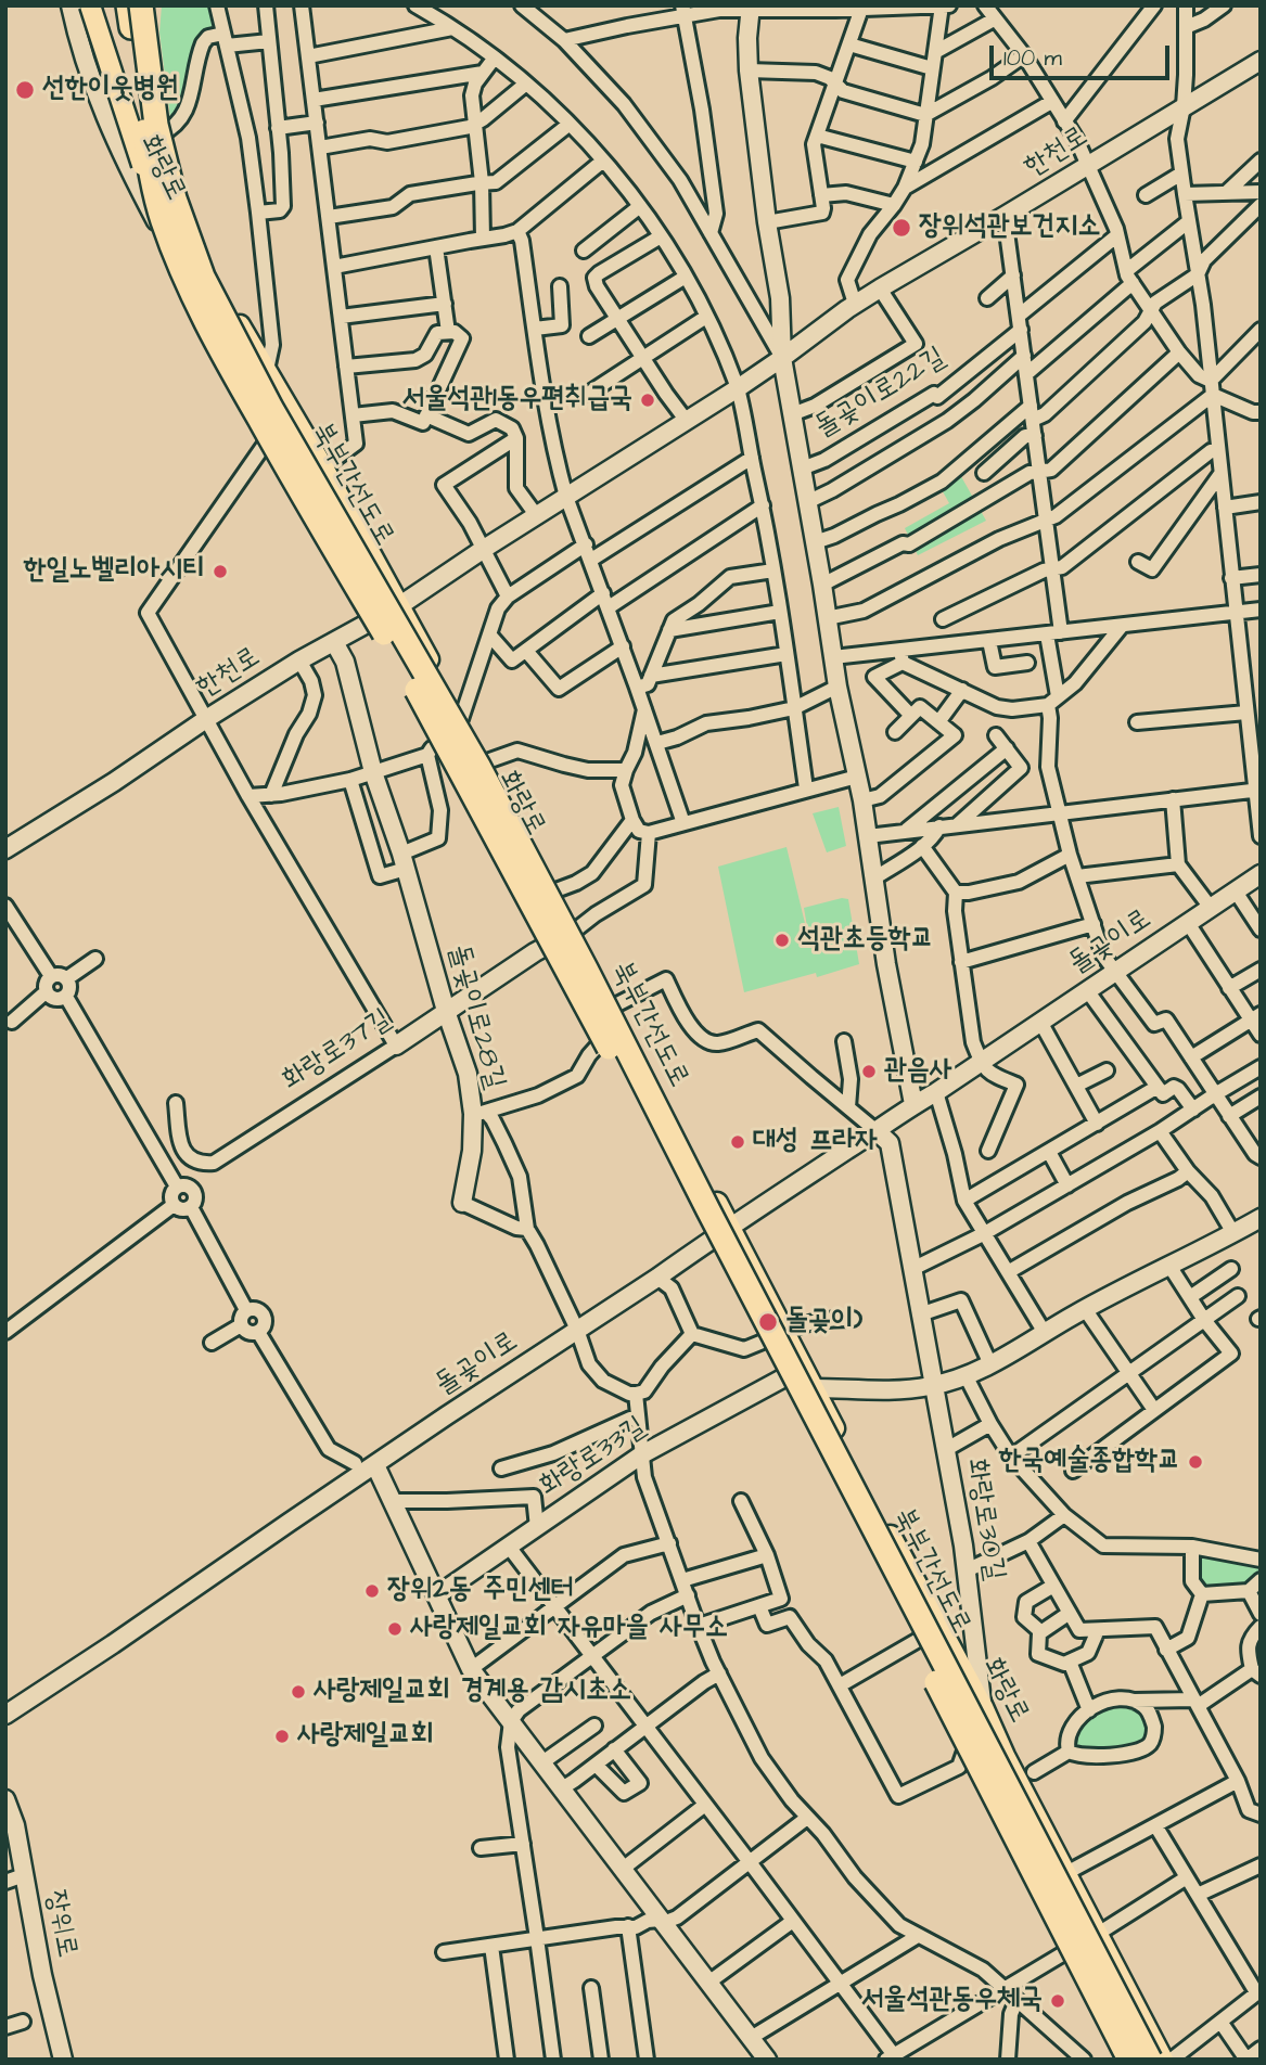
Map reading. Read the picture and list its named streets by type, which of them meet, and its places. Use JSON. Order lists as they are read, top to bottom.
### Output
{
  "streets": {
    "highway": ["북부간선도로"],
    "main road": ["화랑로"],
    "street": [
      "한천로",
      "돌곶이로22길",
      "돌곶이로",
      "돌곶이로28길",
      "화랑로37길",
      "화랑로33길",
      "화랑로30길",
      "장위로"
    ]
  },
  "crossings": [
    ["한천로", "화랑로"],
    ["한천로", "돌곶이로22길"],
    ["한천로", "돌곶이로28길"],
    ["화랑로", "북부간선도로"],
    ["화랑로", "돌곶이로"],
    ["화랑로", "화랑로37길"],
    ["화랑로", "화랑로33길"],
    ["화랑로", "화랑로30길"],
    ["돌곶이로22길", "돌곶이로"],
    ["돌곶이로", "돌곶이로28길"],
    ["돌곶이로", "화랑로30길"],
    ["돌곶이로28길", "화랑로37길"]
  ],
  "places": [
    "선한이웃병원",
    "장위석관보건지소",
    "서울석관1동우편취급국",
    "한일노벨리아시티",
    "석관초등학교",
    "관음사",
    "대성 프라자",
    "돌곶이",
    "한국예술종합학교",
    "장위2동 주민센터",
    "사랑제일교회 자유마을 사무소",
    "사랑제일교회 경계용 감시초소",
    "사랑제일교회",
    "서울석관동우체국"
  ],
  "scale_bar": "100 m"
}
